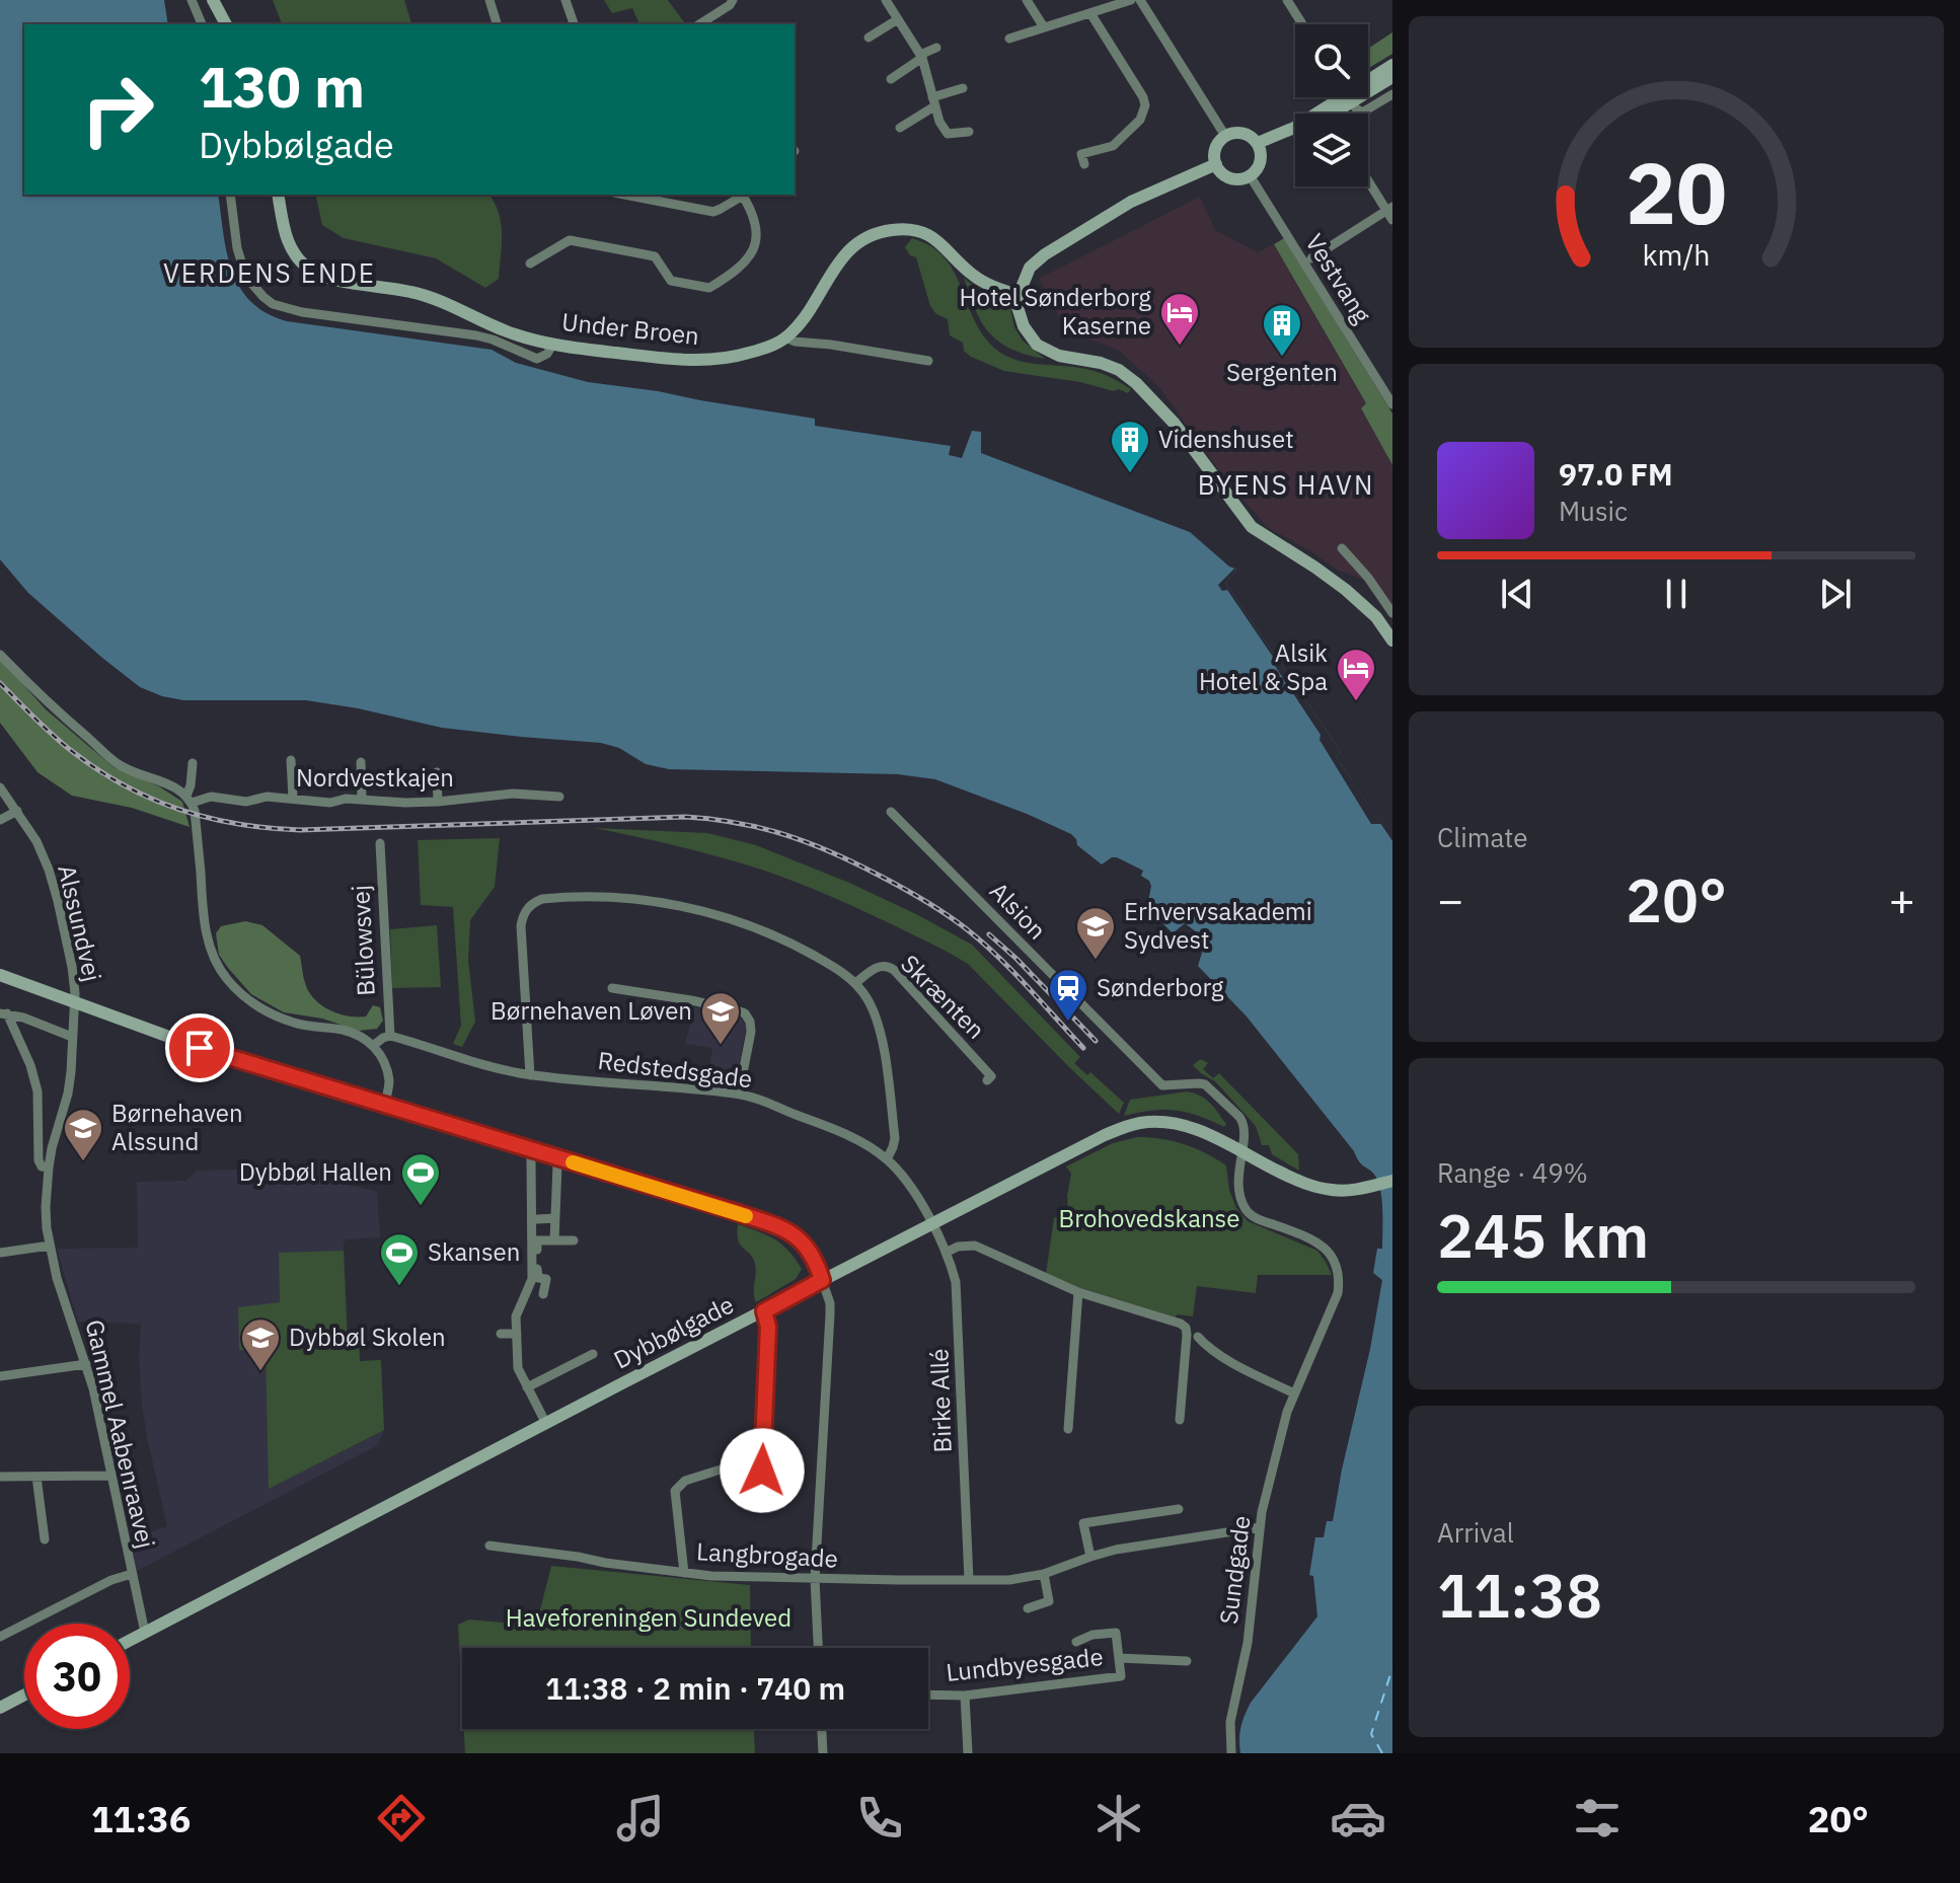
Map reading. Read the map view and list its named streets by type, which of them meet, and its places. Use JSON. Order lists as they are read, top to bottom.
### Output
{
  "streets": {
    "street": [
      "Vestvang",
      "Under Broen",
      "Nordvestkajen",
      "Alsion",
      "Alssundvej",
      "Bülowsvej",
      "Skrænten",
      "Redstedsgade",
      "Dybbølgade",
      "Birke Allé",
      "Gammel Aabenraavej",
      "Langbrogade",
      "Sundgade",
      "Lundbyesgade"
    ]
  },
  "crossings": [
    ["Alsion", "Dybbølgade"],
    ["Alsion", "Sundgade"],
    ["Alssundvej", "Gammel Aabenraavej"],
    ["Bülowsvej", "Redstedsgade"],
    ["Redstedsgade", "Dybbølgade"],
    ["Redstedsgade", "Birke Allé"],
    ["Dybbølgade", "Birke Allé"],
    ["Dybbølgade", "Gammel Aabenraavej"],
    ["Dybbølgade", "Sundgade"],
    ["Birke Allé", "Langbrogade"],
    ["Langbrogade", "Sundgade"]
  ],
  "districts": ["VERDENS ENDE", "BYENS HAVN"],
  "parks": ["Brohovedskanse", "Haveforeningen Sundeved"],
  "places": {
    "hotel": ["Hotel Sønderborg Kaserne", "Alsik Hotel & Spa"],
    "building": ["Sergenten", "Videnshuset"],
    "school or university": [
      "Erhvervsakademi Sydvest",
      "Børnehaven Løven",
      "Børnehaven Alssund",
      "Dybbøl Skolen"
    ],
    "station": ["Sønderborg"],
    "sports": ["Dybbøl Hallen", "Skansen"]
  },
  "page": {
    "turn": ["130 m", "Dybbølgade"],
    "song": ["97.0 FM", "Music"],
    "tile": [
      "Climate",
      ["Range · 49%", "245 km"],
      ["Arrival", "11:38"]
    ],
    "heat": ["−", "20°", "+"],
    "limit": "30",
    "trip": "11:38 · 2 min · 740 m",
    "tabs": ["11:36", "20°"],
    "gauge": ["20", "km/h"]
  }
}
